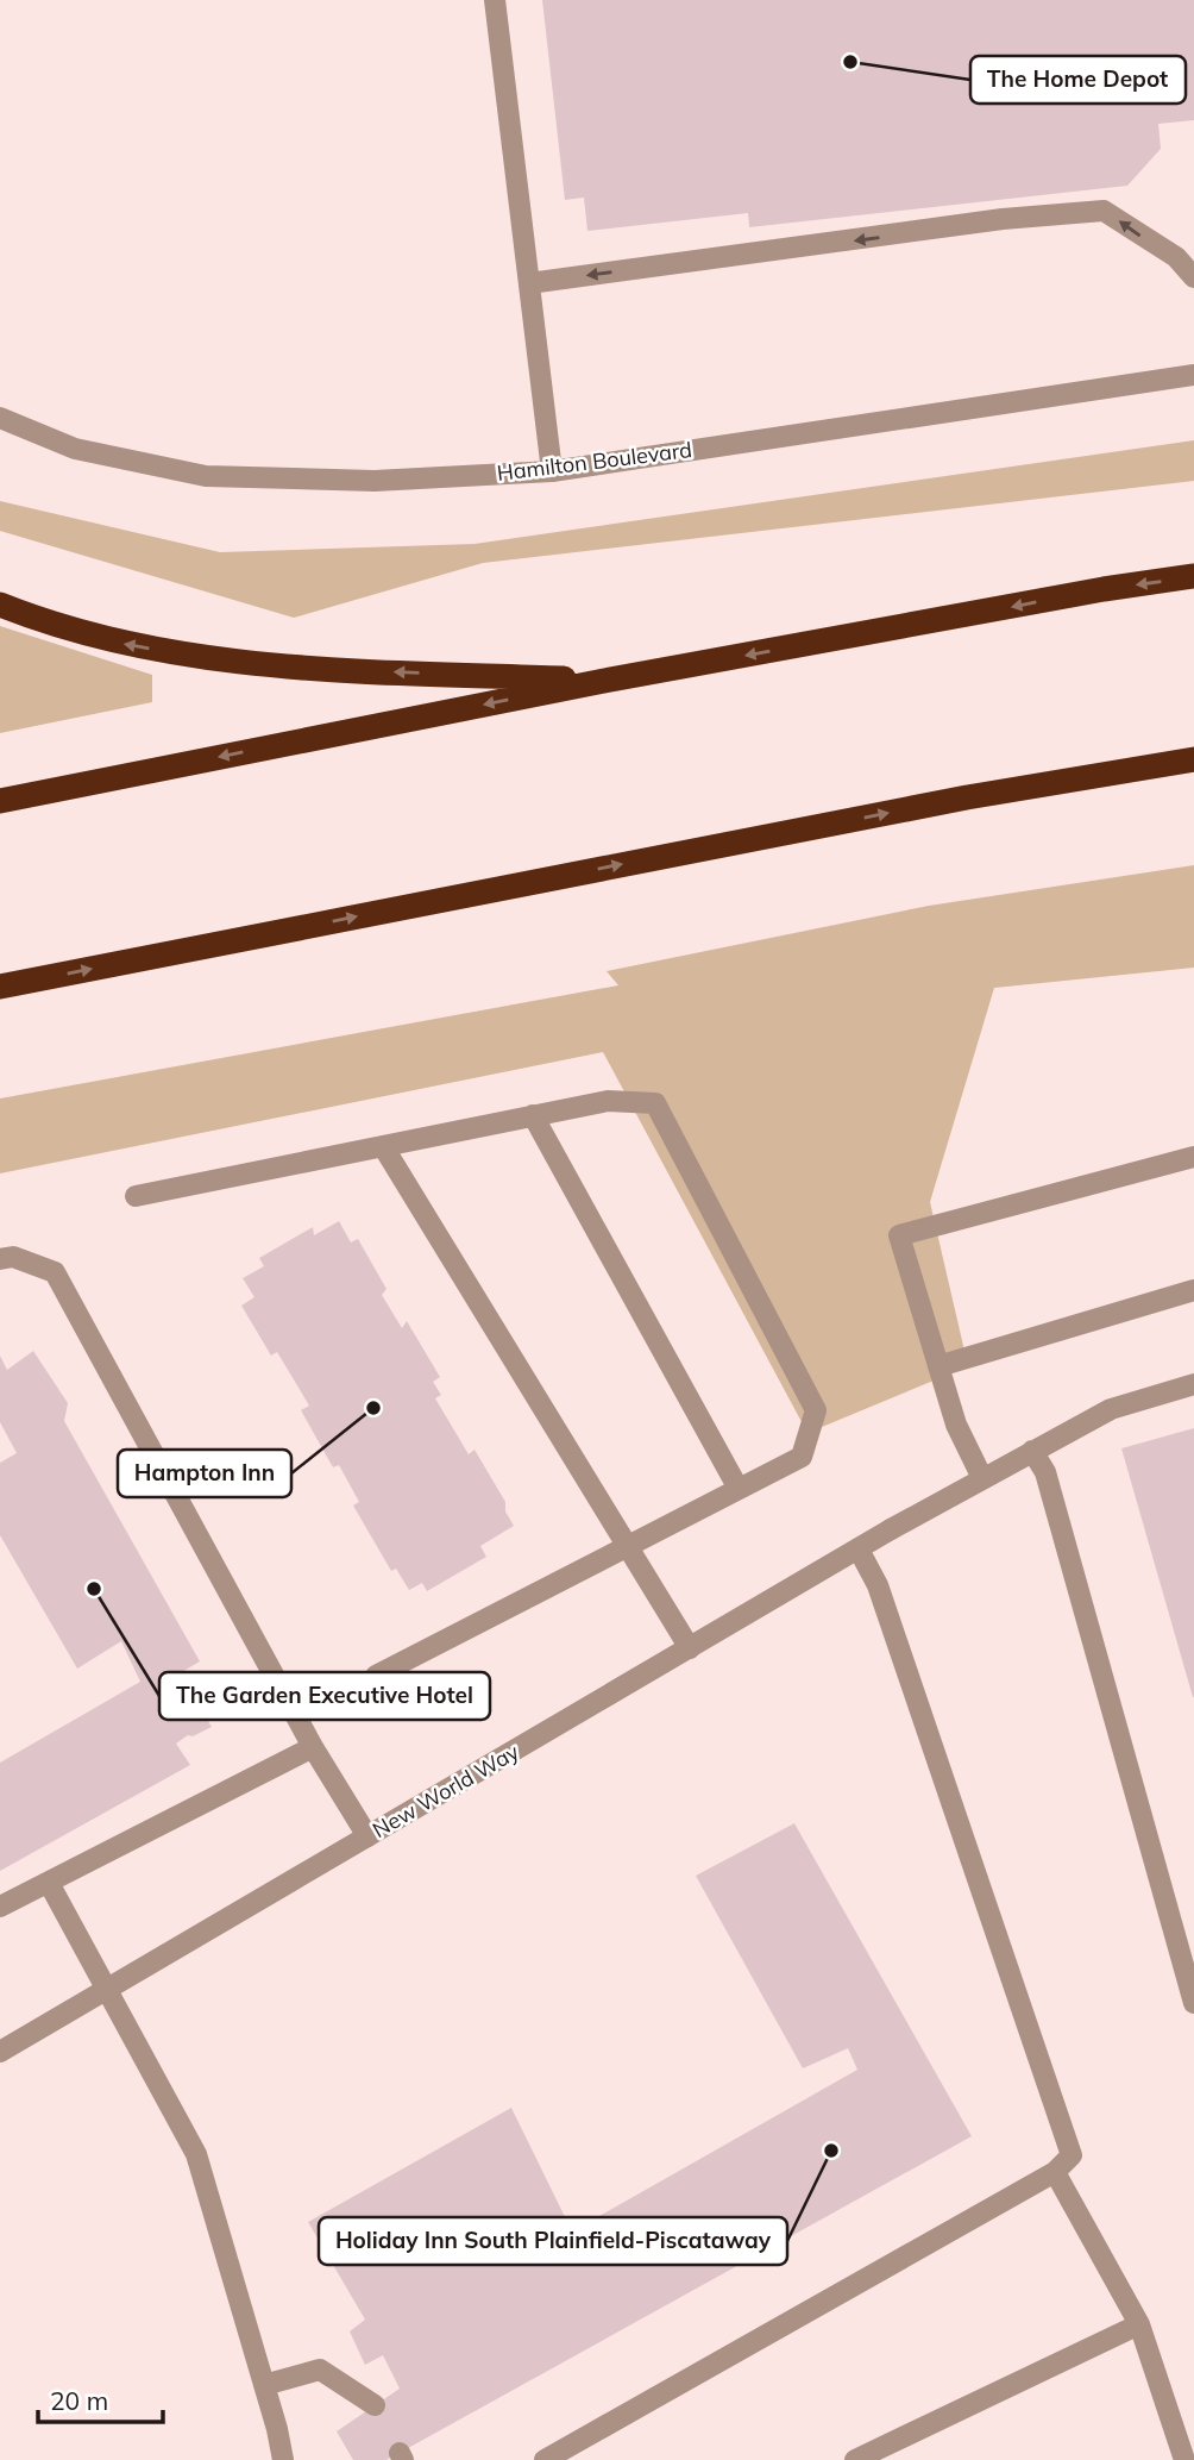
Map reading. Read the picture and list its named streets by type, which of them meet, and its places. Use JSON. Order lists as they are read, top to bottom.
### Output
{
  "streets": {
    "street": ["Hamilton Boulevard", "New World Way"]
  },
  "places": [
    "The Home Depot",
    "Hampton Inn",
    "The Garden Executive Hotel",
    "Holiday Inn South Plainfield-Piscataway"
  ],
  "scale_bar": "20 m"
}
